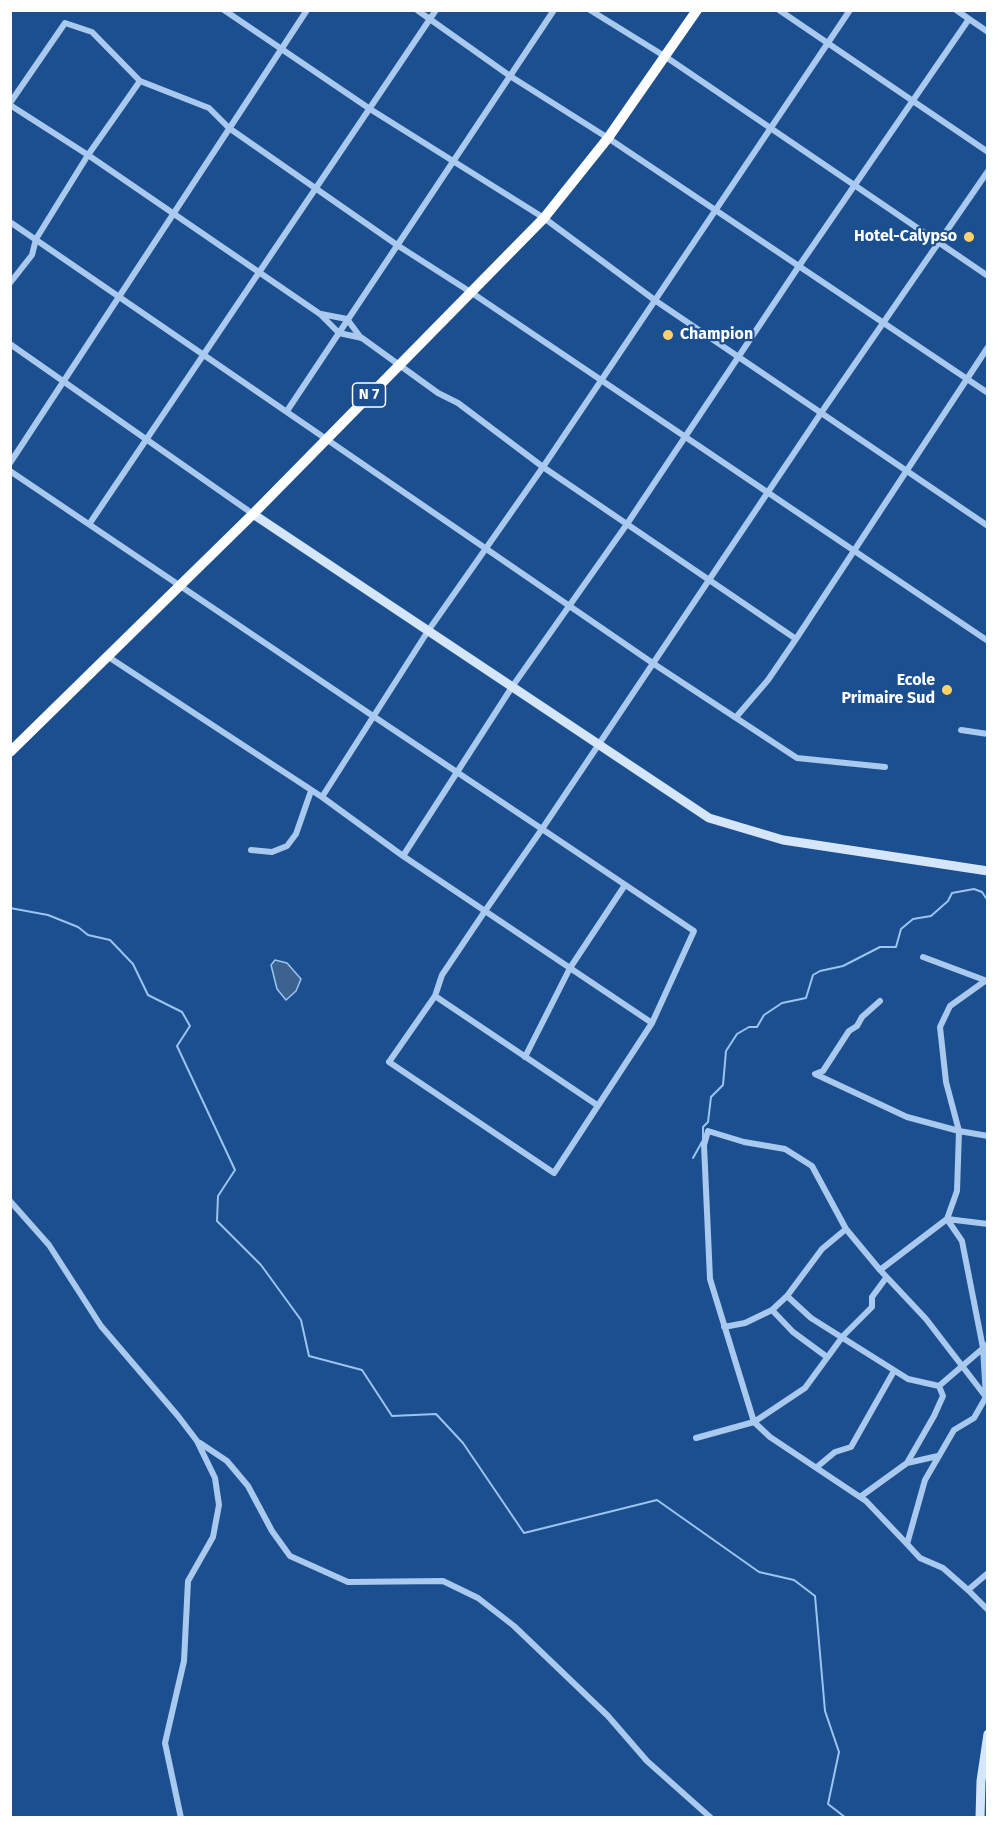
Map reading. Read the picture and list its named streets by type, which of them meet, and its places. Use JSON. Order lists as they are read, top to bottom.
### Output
{
  "streets": {
    "highway": ["N 7"]
  },
  "places": ["Hotel-Calypso", "Champion", "Ecole Primaire Sud"]
}
